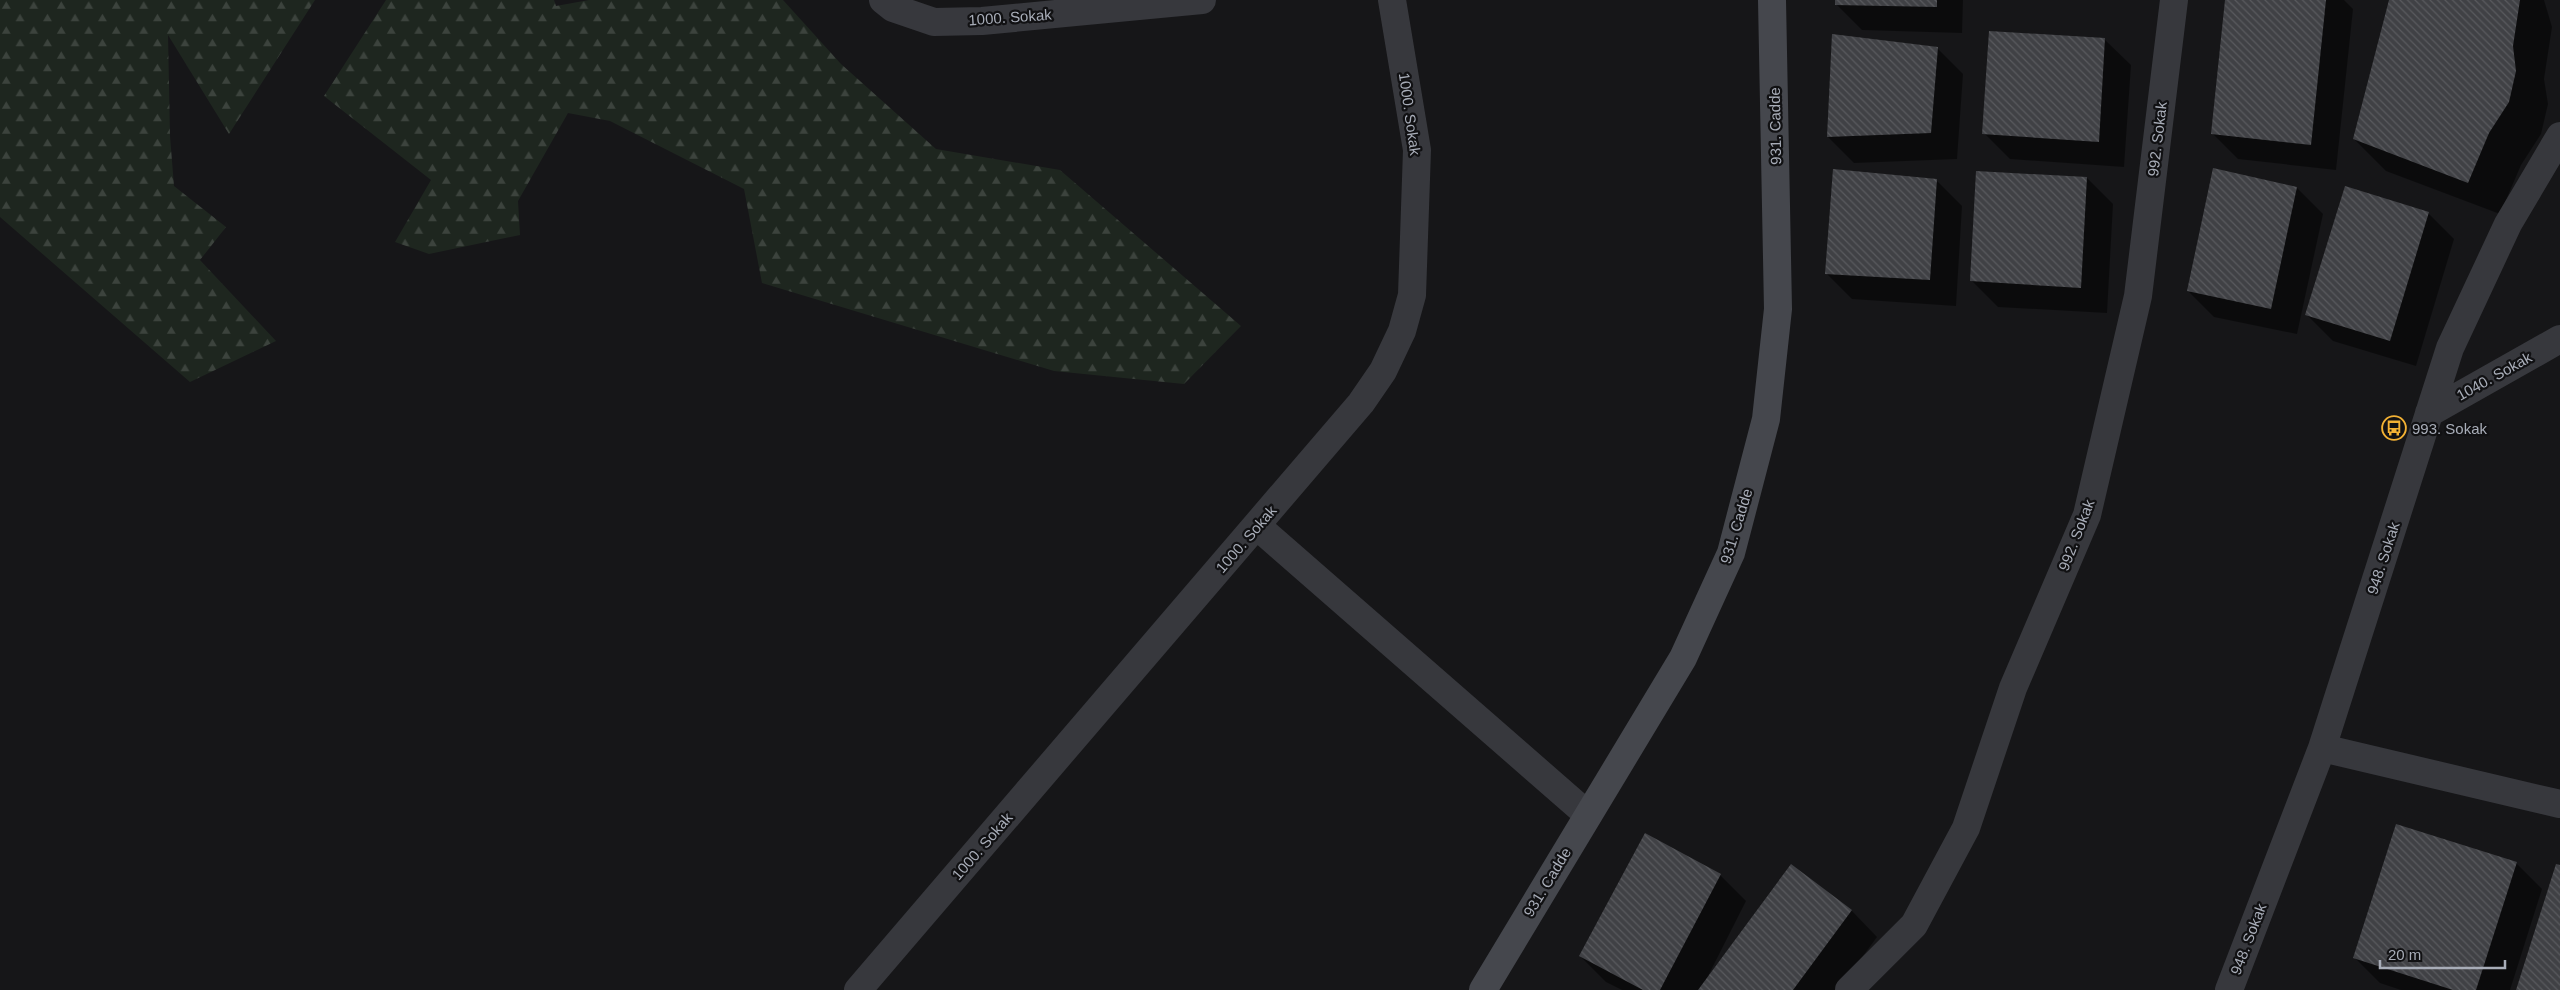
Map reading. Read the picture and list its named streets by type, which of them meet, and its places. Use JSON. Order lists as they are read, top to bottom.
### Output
{
  "streets": {
    "main road": ["931. Cadde"],
    "street": [
      "1000. Sokak",
      "992. Sokak",
      "1040. Sokak",
      "948. Sokak"
    ]
  },
  "crossings": [
    ["1040. Sokak", "948. Sokak"]
  ],
  "places": {
    "bus stop": ["993. Sokak"]
  },
  "scale_bar": "20 m"
}
